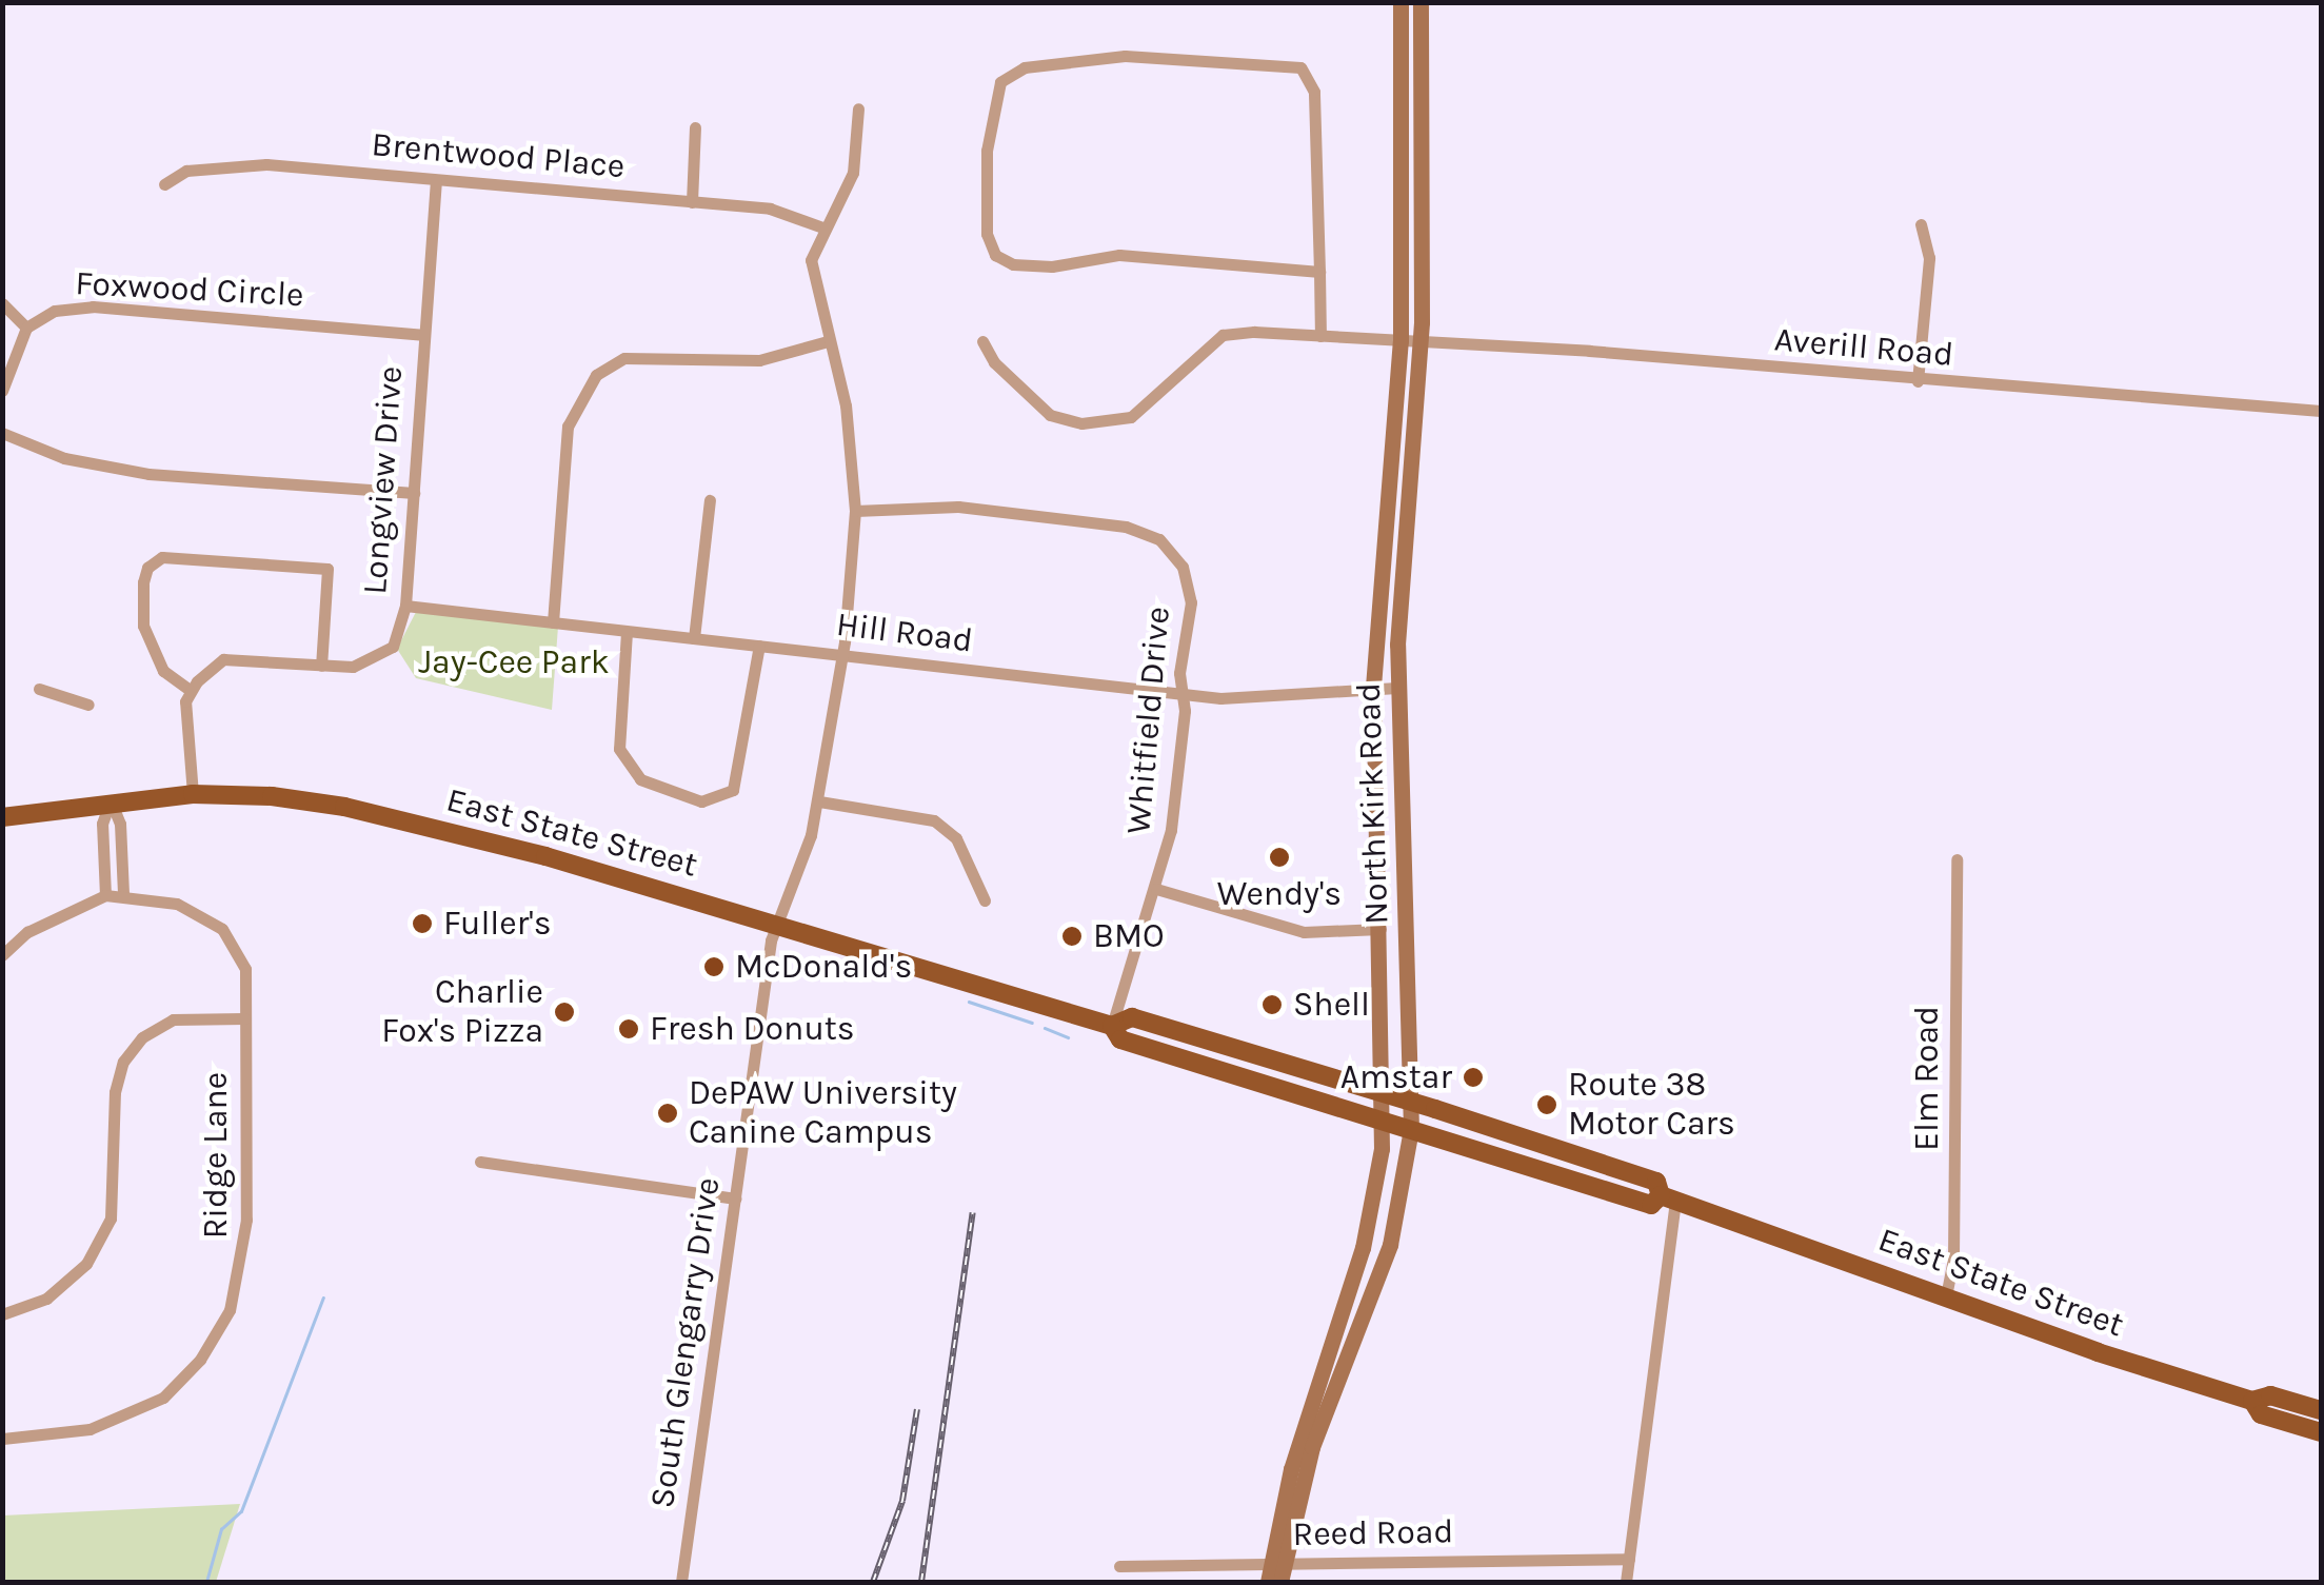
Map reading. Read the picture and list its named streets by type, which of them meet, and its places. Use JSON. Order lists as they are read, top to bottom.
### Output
{
  "streets": {
    "main road": ["North Kirk Road", "East State Street"],
    "street": [
      "Brentwood Place",
      "Foxwood Circle",
      "Averill Road",
      "Longview Drive",
      "Hill Road",
      "Whitfield Drive",
      "Elm Road",
      "Ridge Lane",
      "South Glengarry Drive",
      "Reed Road"
    ]
  },
  "crossings": [
    ["Brentwood Place", "Longview Drive"],
    ["Brentwood Place", "South Glengarry Drive"],
    ["Foxwood Circle", "Longview Drive"],
    ["Averill Road", "North Kirk Road"],
    ["Longview Drive", "Hill Road"],
    ["Hill Road", "Whitfield Drive"],
    ["Hill Road", "North Kirk Road"],
    ["Hill Road", "South Glengarry Drive"],
    ["Whitfield Drive", "East State Street"],
    ["Whitfield Drive", "South Glengarry Drive"],
    ["North Kirk Road", "East State Street"],
    ["East State Street", "Elm Road"],
    ["East State Street", "South Glengarry Drive"]
  ],
  "parks": ["Jay-Cee Park"],
  "places": [
    "Wendy's",
    "Fuller's",
    "BMO",
    "McDonald's",
    "Shell",
    "Charlie Fox's Pizza",
    "Fresh Donuts",
    "Amstar",
    "Route 38 Motor Cars",
    "DePAW University Canine Campus"
  ]
}
